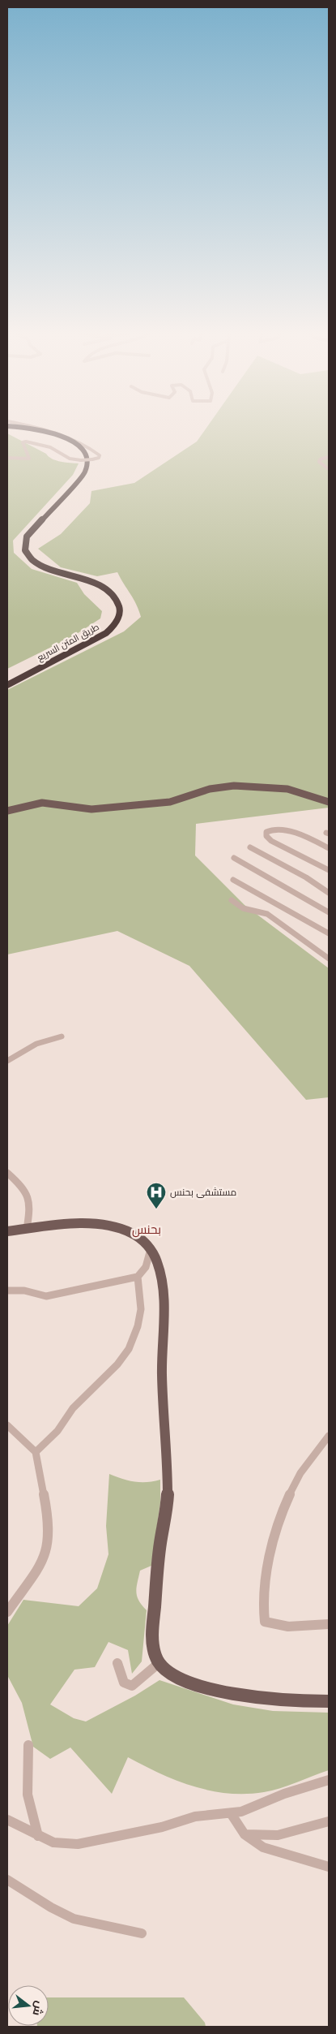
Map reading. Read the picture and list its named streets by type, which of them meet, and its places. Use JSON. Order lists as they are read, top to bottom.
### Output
{
  "streets": {
    "highway": ["طريق المتن السريع"]
  },
  "districts": ["بحنس"],
  "places": {
    "hospital": ["مستشفى بحنس"]
  },
  "north": "right"
}
